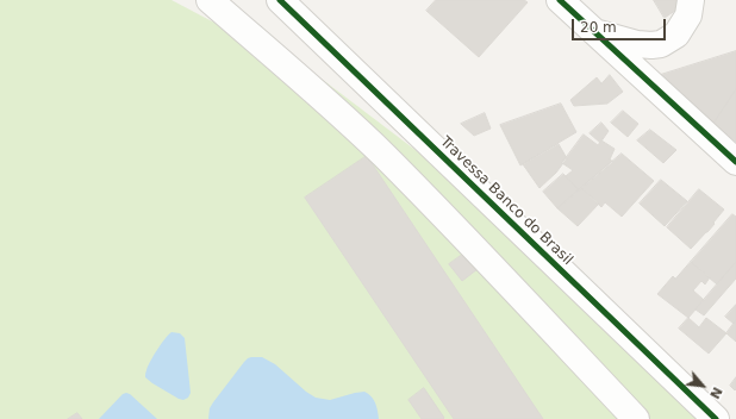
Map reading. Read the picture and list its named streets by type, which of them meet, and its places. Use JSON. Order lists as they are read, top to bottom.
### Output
{
  "streets": {
    "street": ["Travessa Banco do Brasil"]
  },
  "scale_bar": "20 m",
  "north": "bottom right"
}
